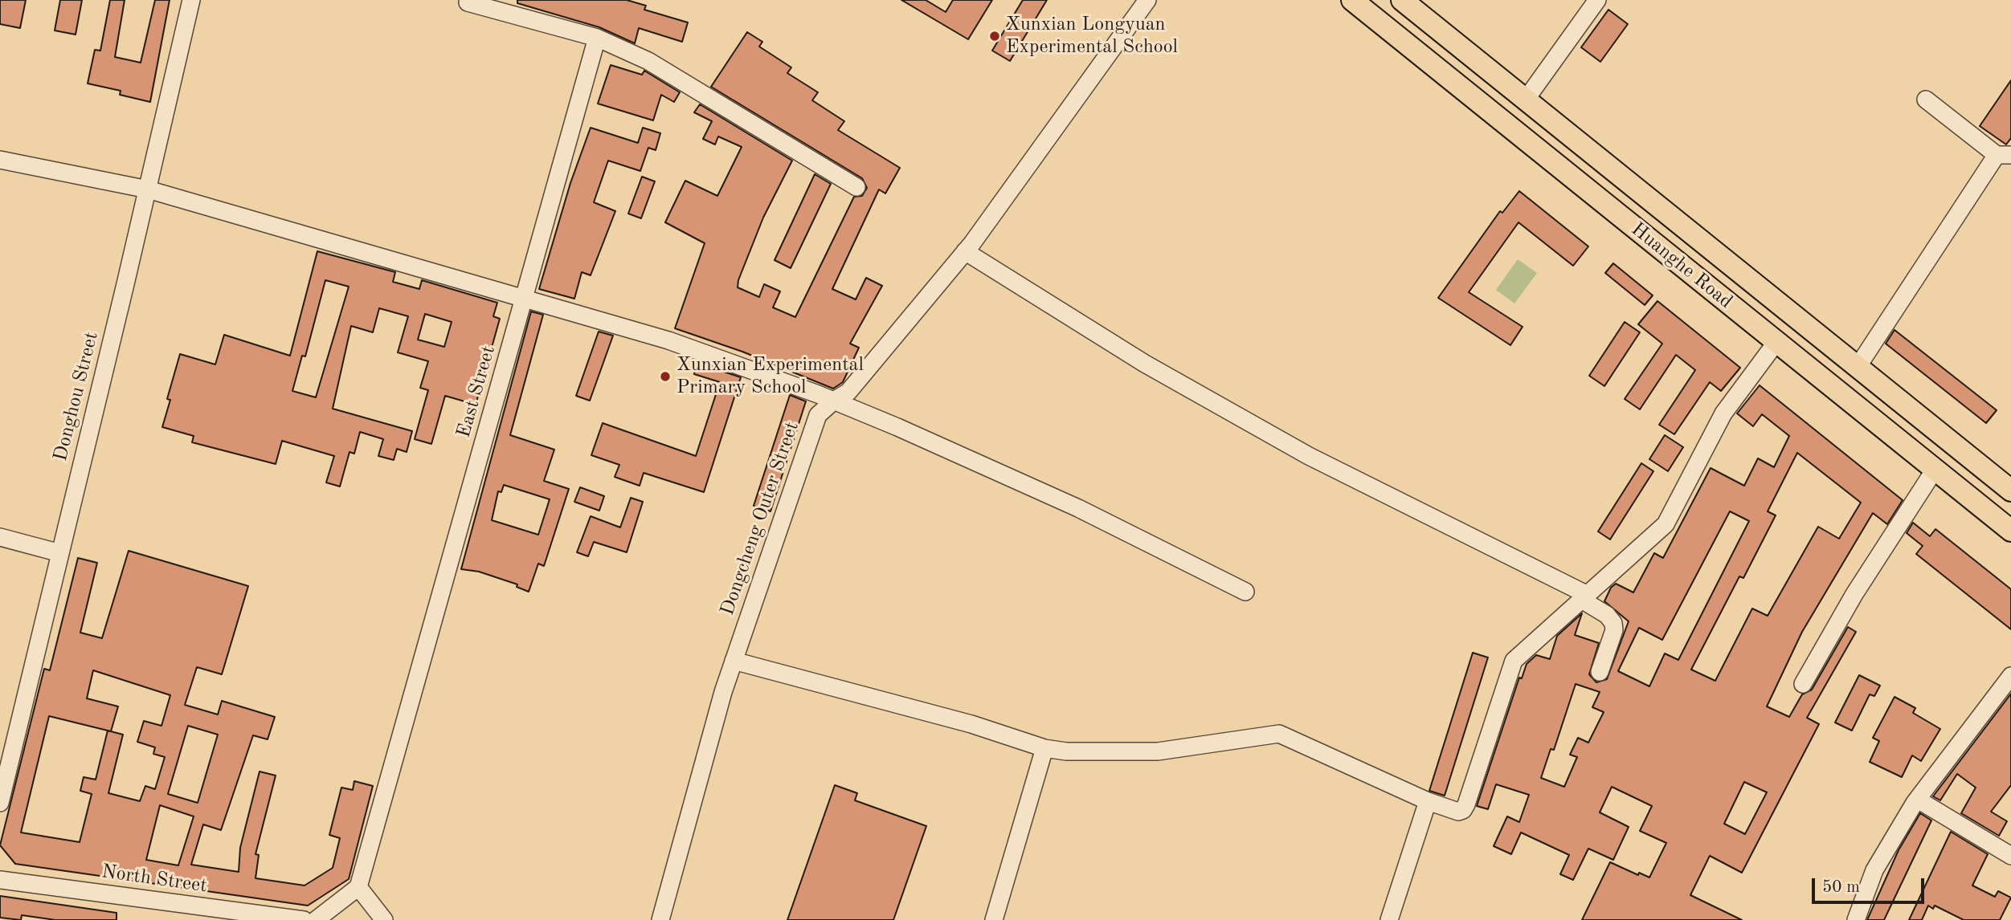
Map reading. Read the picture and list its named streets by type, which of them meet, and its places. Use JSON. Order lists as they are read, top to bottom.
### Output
{
  "streets": {
    "main road": ["Huanghe Road"],
    "street": [
      "East Street",
      "Donghou Street",
      "Dongcheng Outer Street",
      "North Street"
    ]
  },
  "places": ["Xunxian Longyuan Experimental School", "Xunxian Experimental Primary School"],
  "scale_bar": "50 m"
}
